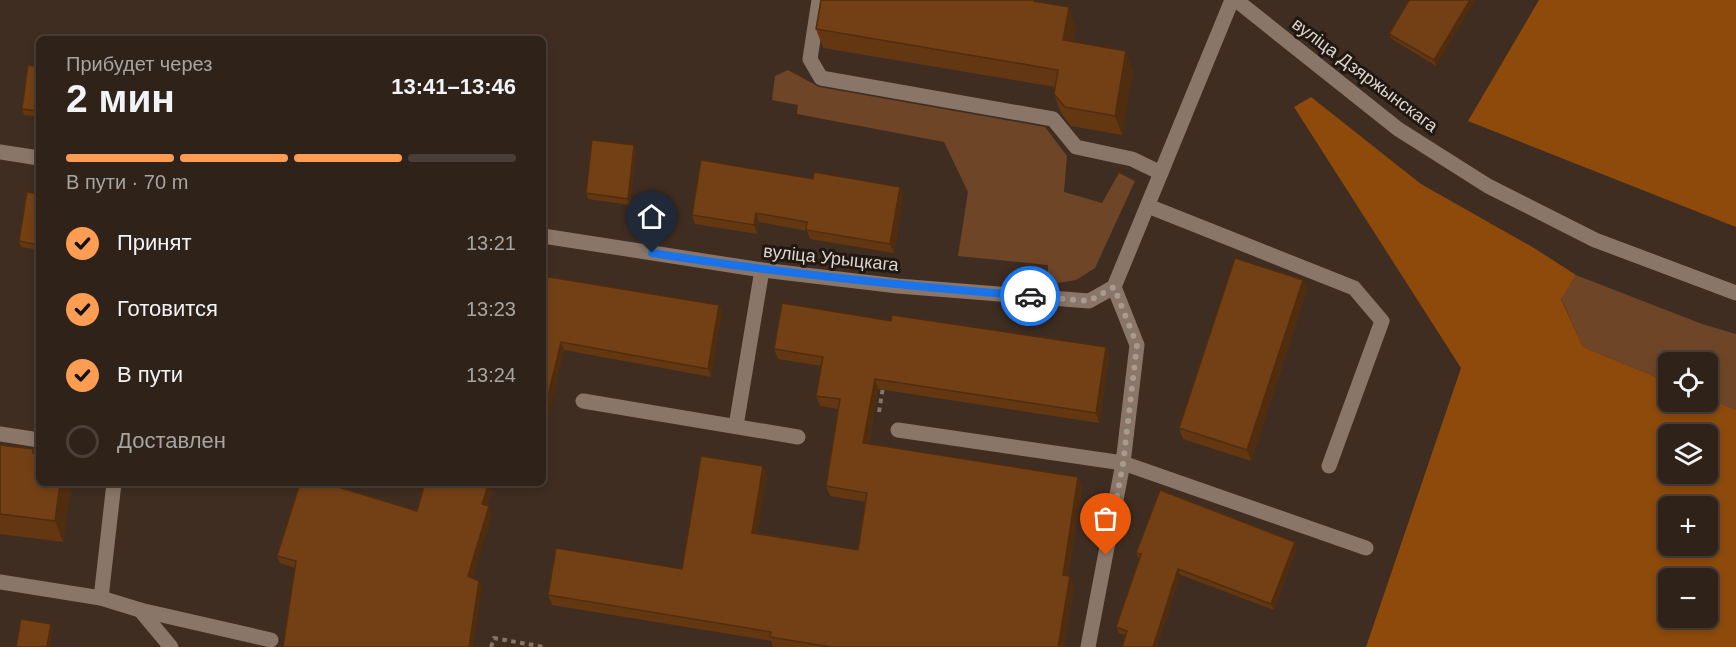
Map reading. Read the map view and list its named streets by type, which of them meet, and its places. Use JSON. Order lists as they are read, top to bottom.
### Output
{
  "streets": {
    "street": ["вуліца Дзяржынскага", "вуліца Урыцкага"]
  },
  "page": {
    "heading": ["2 мин", "Прибудет через", "13:41–13:46"],
    "bar": "В пути · 70 m",
    "list": [
      ["Принят", "13:21"],
      ["Готовится", "13:23"],
      ["В пути", "13:24"],
      "Доставлен"
    ],
    "map_buttons": ["+", "−"]
  }
}
